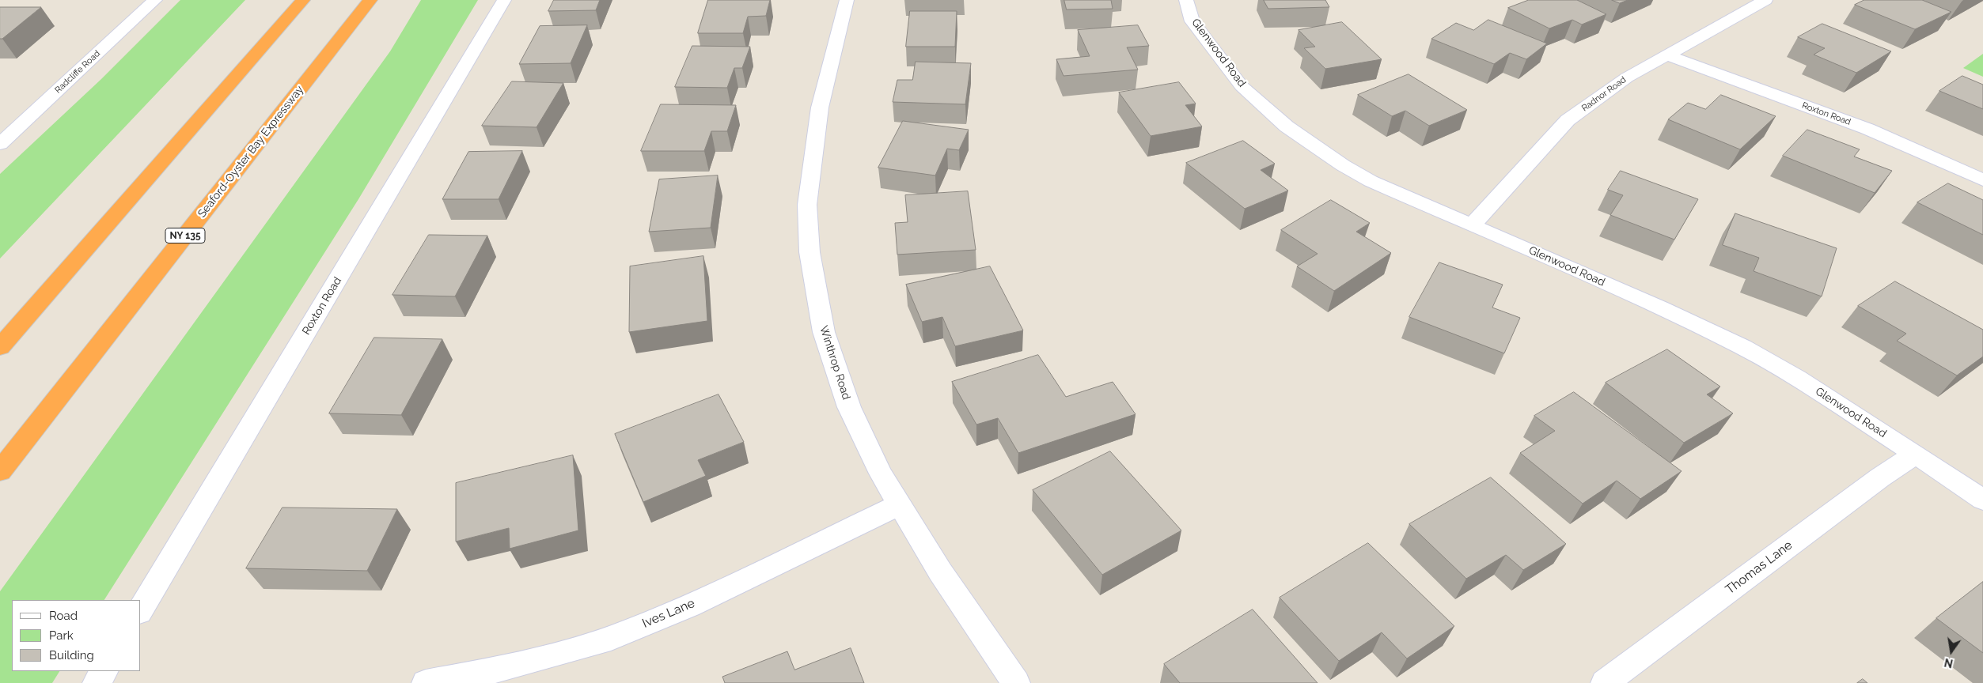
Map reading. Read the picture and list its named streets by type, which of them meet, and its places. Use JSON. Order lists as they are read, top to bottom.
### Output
{
  "streets": {
    "highway": ["Seaford-Oyster Bay Expressway", "NY 135"],
    "street": [
      "Glenwood Road",
      "Radcliffe Road",
      "Radnor Road",
      "Roxton Road",
      "Winthrop Road",
      "Thomas Lane",
      "Ives Lane"
    ]
  },
  "crossings": [
    ["Glenwood Road", "Radnor Road"],
    ["Glenwood Road", "Thomas Lane"],
    ["Radnor Road", "Roxton Road"],
    ["Winthrop Road", "Ives Lane"]
  ],
  "legend": ["Road", "Park", "Building"],
  "north": "bottom"
}
